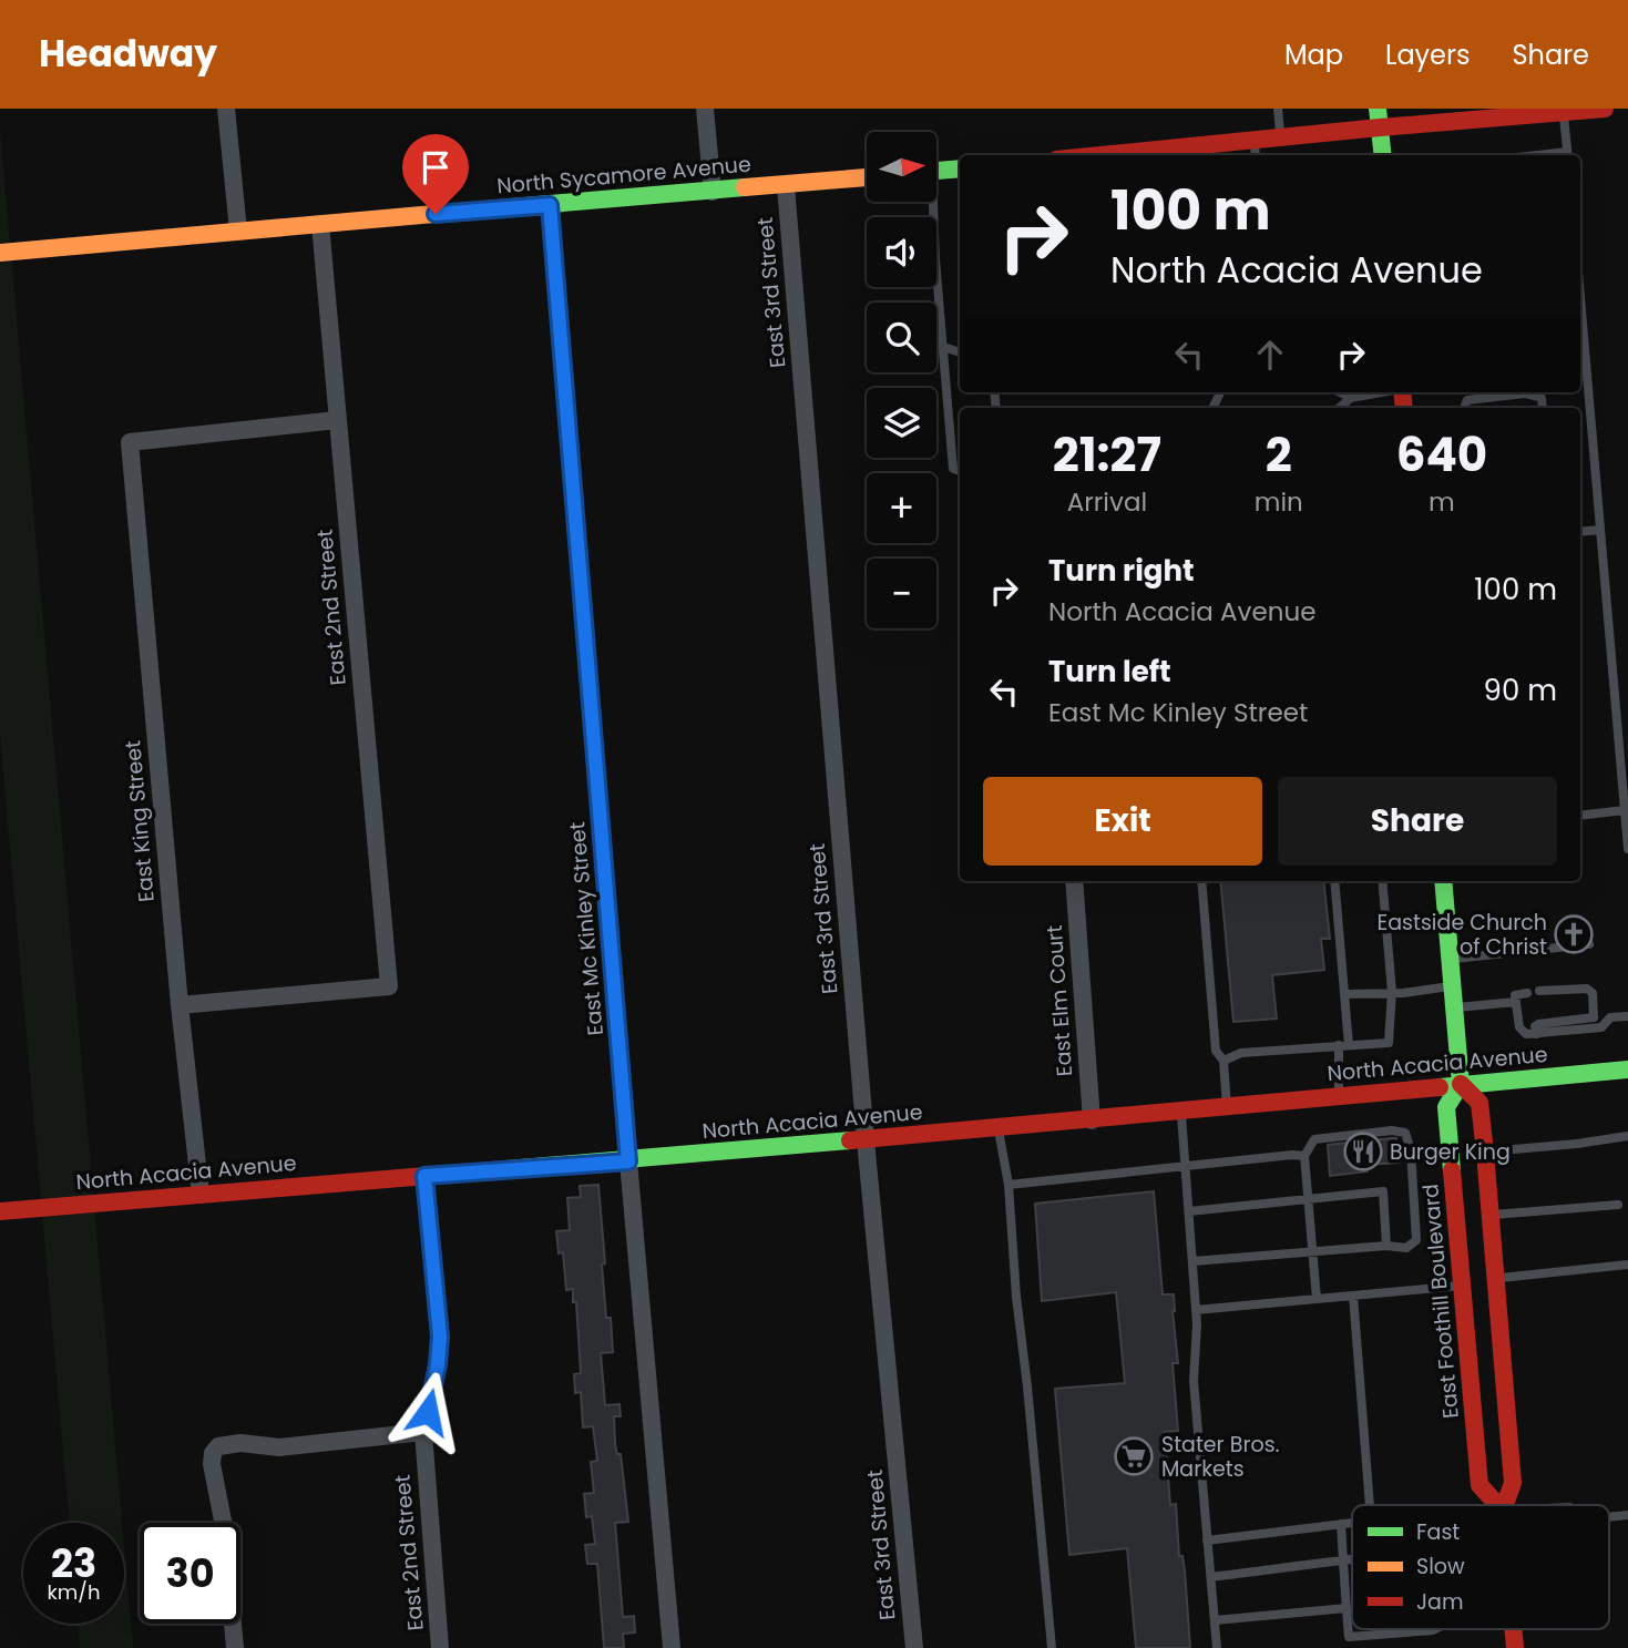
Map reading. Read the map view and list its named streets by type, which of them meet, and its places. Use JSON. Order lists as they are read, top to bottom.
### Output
{
  "streets": {
    "street": [
      "North Sycamore Avenue",
      "East 3rd Street",
      "East 2nd Street",
      "East King Street",
      "East Mc Kinley Street",
      "East Elm Court",
      "North Acacia Avenue",
      "East Foothill Boulevard"
    ]
  },
  "crossings": [
    ["North Sycamore Avenue", "East 3rd Street"],
    ["North Sycamore Avenue", "East 2nd Street"],
    ["North Sycamore Avenue", "East Mc Kinley Street"],
    ["East 3rd Street", "North Acacia Avenue"],
    ["East 2nd Street", "East King Street"],
    ["East 2nd Street", "North Acacia Avenue"],
    ["East King Street", "North Acacia Avenue"],
    ["East Mc Kinley Street", "North Acacia Avenue"],
    ["East Elm Court", "North Acacia Avenue"],
    ["North Acacia Avenue", "East Foothill Boulevard"]
  ],
  "places": {
    "church": ["Eastside Church of Christ"],
    "restaurant": ["Burger King"],
    "supermarket": ["Stater Bros. Markets"]
  },
  "legend": ["Fast", "Slow", "Jam"],
  "north": "right",
  "page": {
    "header": "Headway",
    "nav": ["Map", "Layers", "Share"],
    "map_buttons": ["+", "−"],
    "turn": ["100 m", "North Acacia Avenue"],
    "eta": [
      "21:27",
      "Arrival",
      "2",
      "min",
      "640",
      "m"
    ],
    "list": [
      {
        "name": "Turn right",
        "note": "North Acacia Avenue",
        "value": "100 m"
      },
      {
        "name": "Turn left",
        "note": "East Mc Kinley Street",
        "value": "90 m"
      }
    ],
    "buttons": ["Exit", "Share"],
    "speed": "23 km/h",
    "limit": "30"
  }
}
